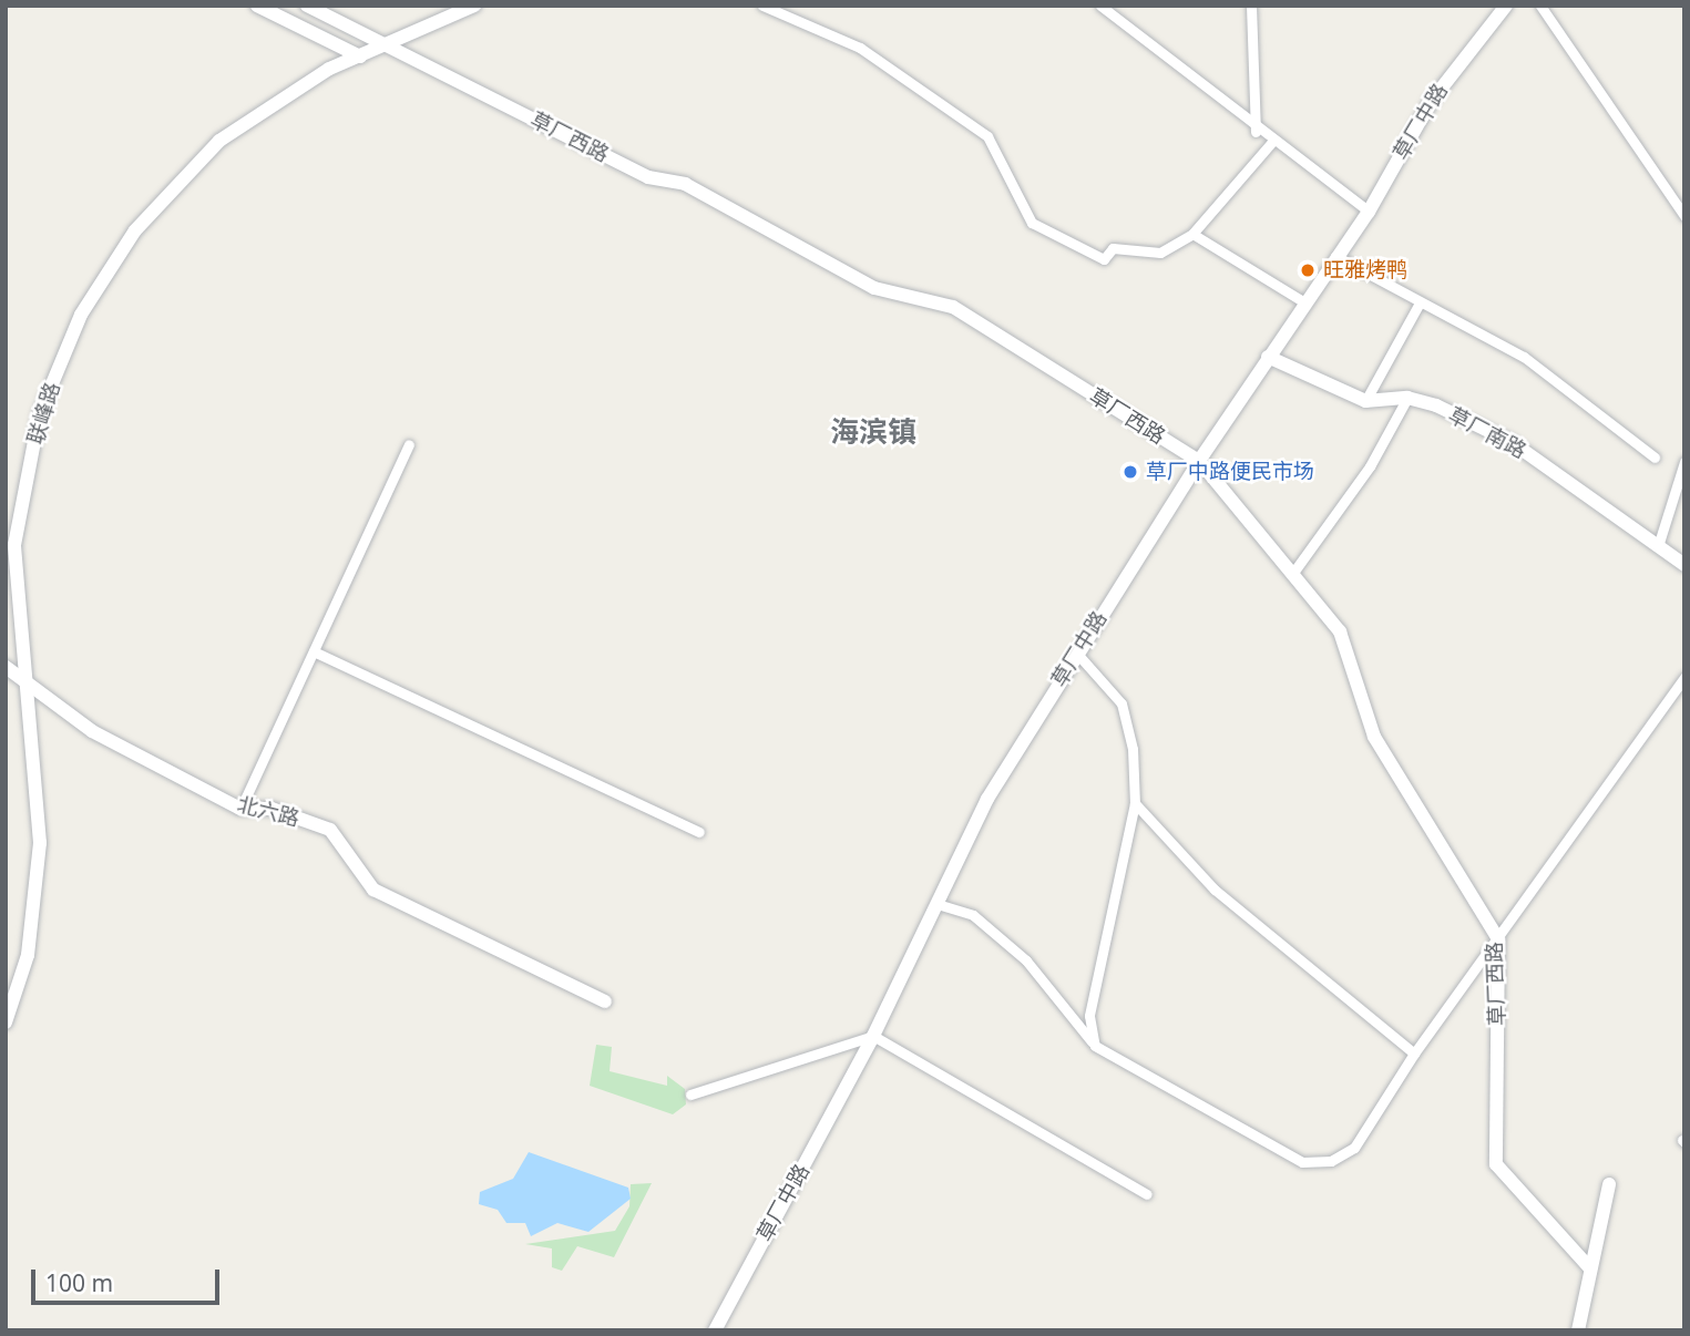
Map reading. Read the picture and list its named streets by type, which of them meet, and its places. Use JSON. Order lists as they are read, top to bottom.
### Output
{
  "streets": {
    "main road": [
      "草厂中路",
      "草厂西路",
      "联峰路",
      "草厂南路",
      "北六路"
    ]
  },
  "crossings": [
    ["草厂中路", "草厂西路"],
    ["草厂中路", "草厂南路"],
    ["草厂西路", "联峰路"],
    ["联峰路", "北六路"]
  ],
  "districts": ["海滨镇"],
  "places": ["旺雅烤鸭", "草厂中路便民市场"],
  "scale_bar": "100 m"
}
